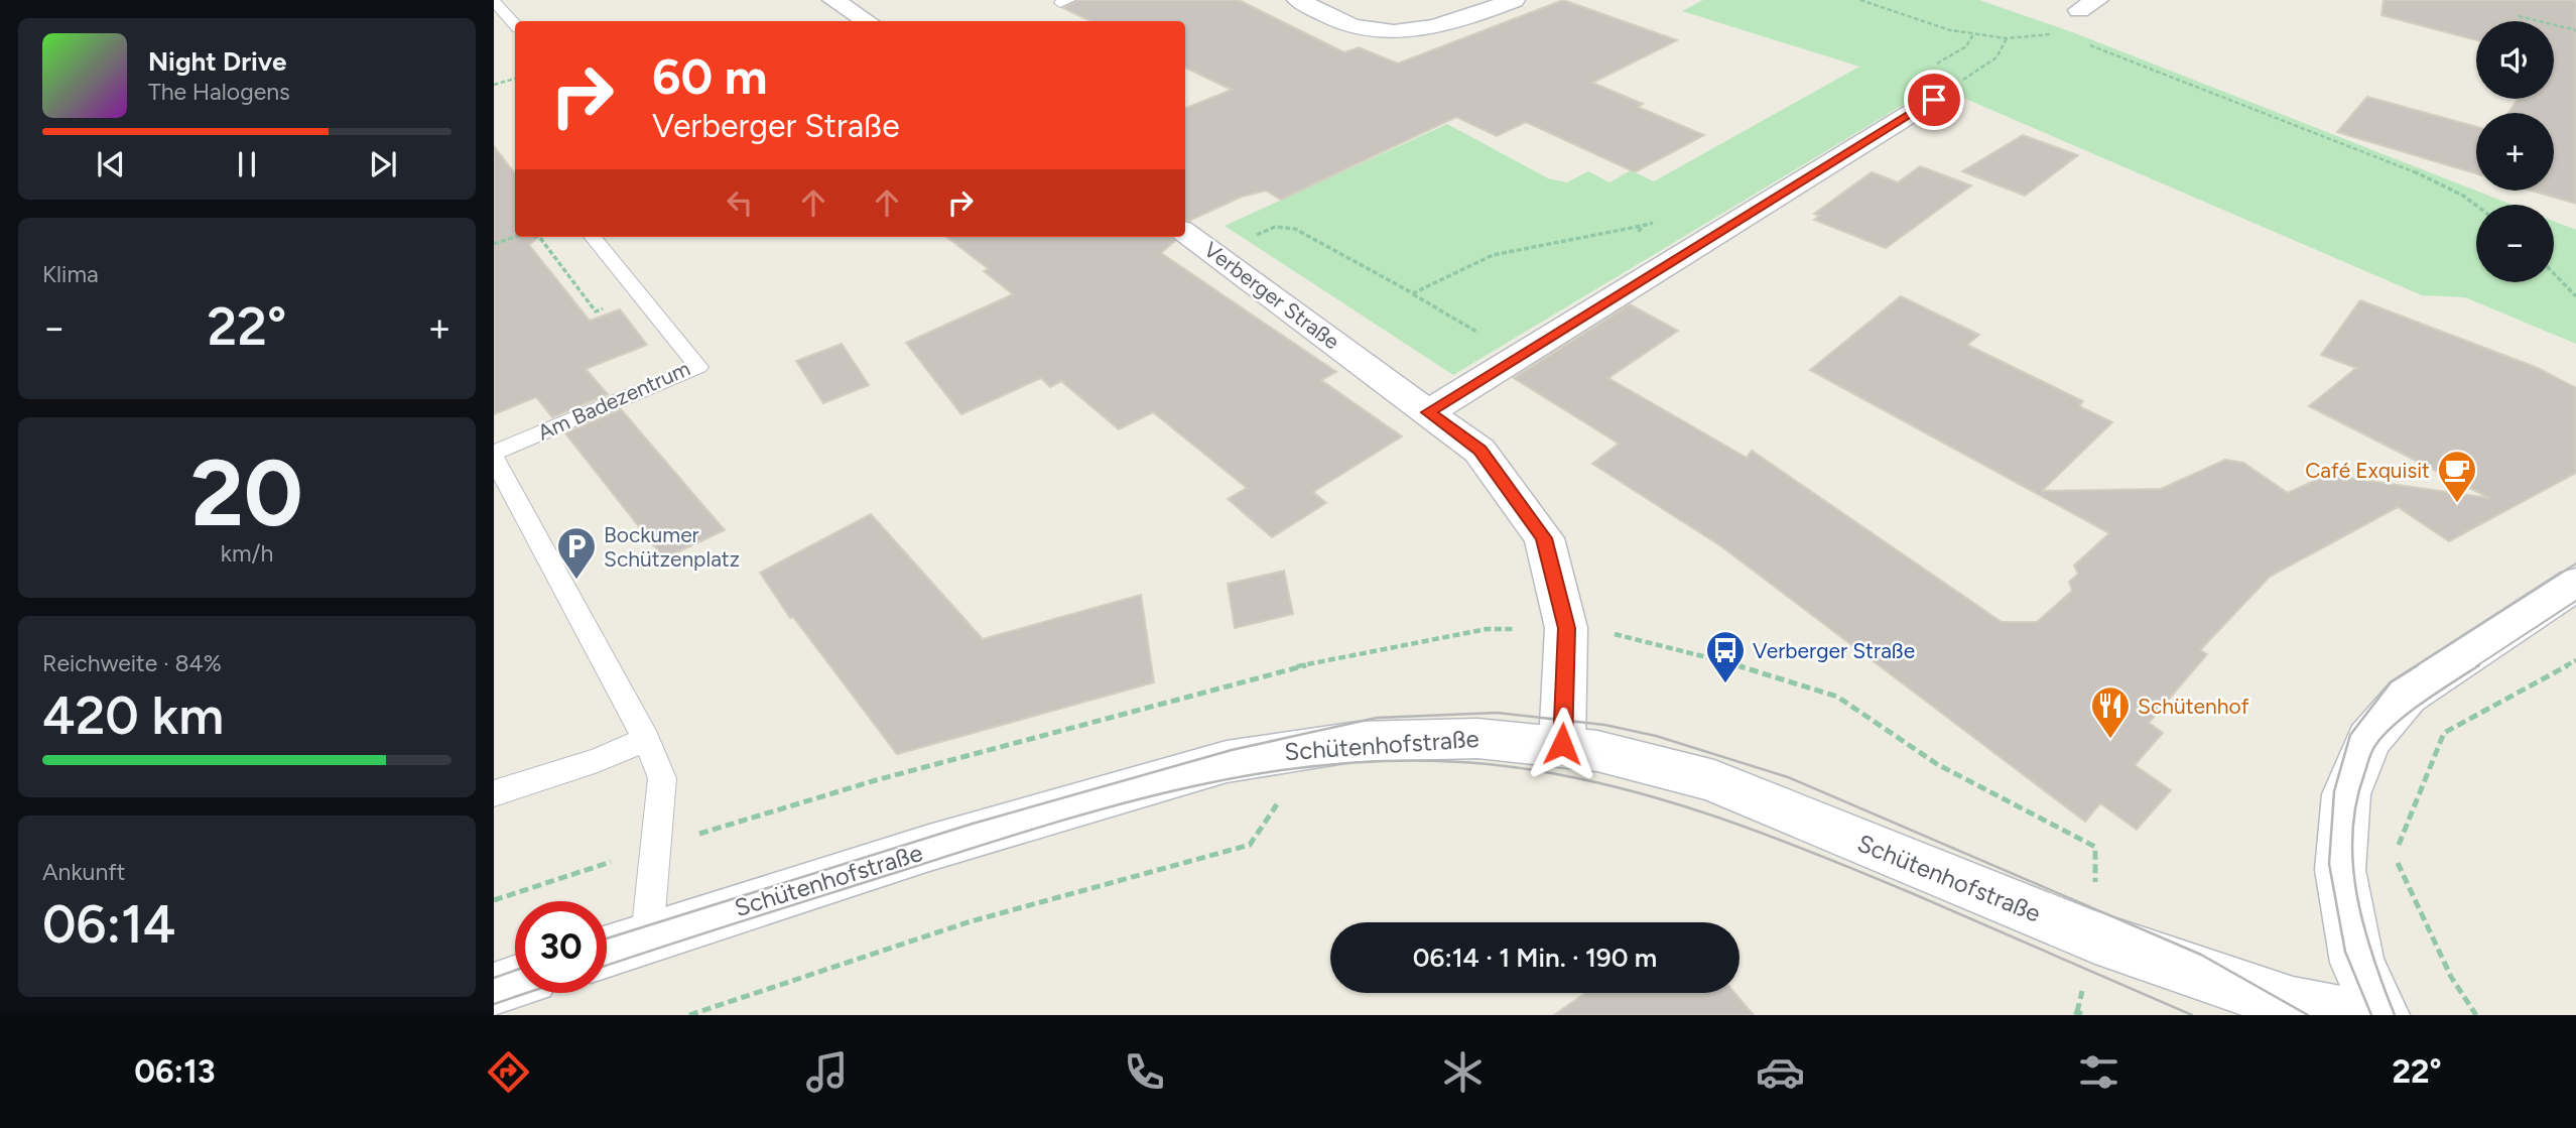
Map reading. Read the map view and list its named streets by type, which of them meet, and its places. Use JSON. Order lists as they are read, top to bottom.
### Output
{
  "streets": {
    "street": ["Verberger Straße", "Schütenhofstraße"],
    "lane": ["Am Badezentrum"]
  },
  "crossings": [
    ["Verberger Straße", "Schütenhofstraße"]
  ],
  "places": {
    "cafe": ["Café Exquisit"],
    "parking": ["Bockumer Schützenplatz"],
    "bus stop": ["Verberger Straße"],
    "restaurant": ["Schütenhof"]
  },
  "page": {
    "map_buttons": ["+", "−"],
    "turn": ["60 m", "Verberger Straße"],
    "song": ["Night Drive", "The Halogens"],
    "tile": [
      "Klima",
      ["20", "km/h"],
      ["Reichweite · 84%", "420 km"],
      ["Ankunft", "06:14"]
    ],
    "heat": ["−", "22°", "+"],
    "limit": "30",
    "trip": "06:14 · 1 Min. · 190 m",
    "tabs": ["06:13", "22°"]
  }
}
